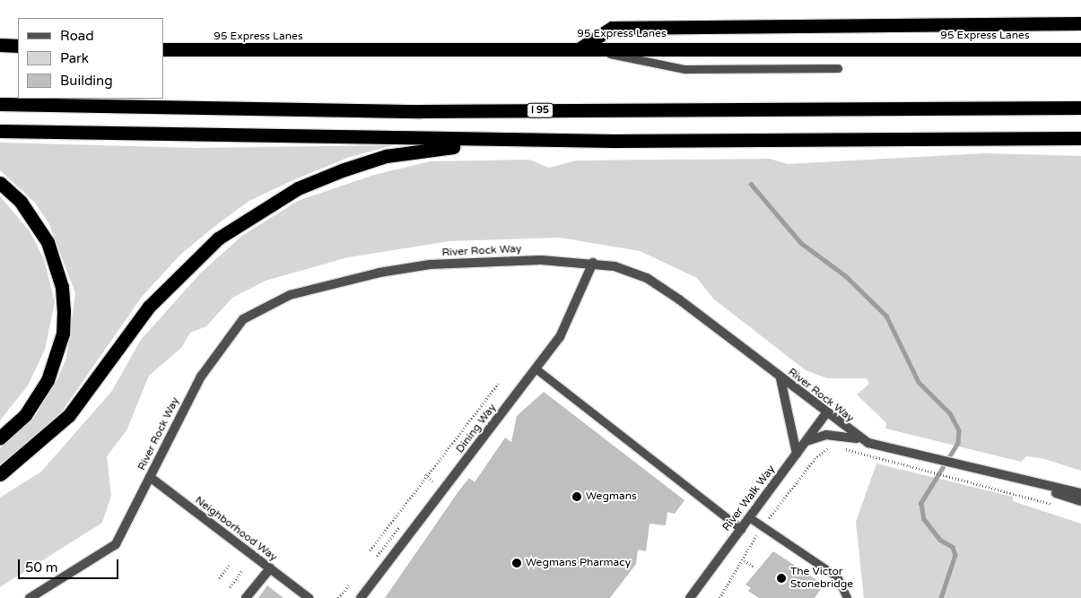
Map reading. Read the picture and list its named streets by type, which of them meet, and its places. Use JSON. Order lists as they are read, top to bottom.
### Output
{
  "streets": {
    "highway": ["95 Express Lanes", "I 95"],
    "street": [
      "River Rock Way",
      "Dining Way",
      "River Walk Way",
      "Neighborhood Way"
    ]
  },
  "crossings": [
    ["River Rock Way", "Dining Way"],
    ["River Rock Way", "River Walk Way"],
    ["River Rock Way", "Neighborhood Way"]
  ],
  "places": ["Wegmans", "Wegmans Pharmacy", "The Victor Stonebridge"],
  "legend": ["Road", "Park", "Building"],
  "scale_bar": "50 m"
}
